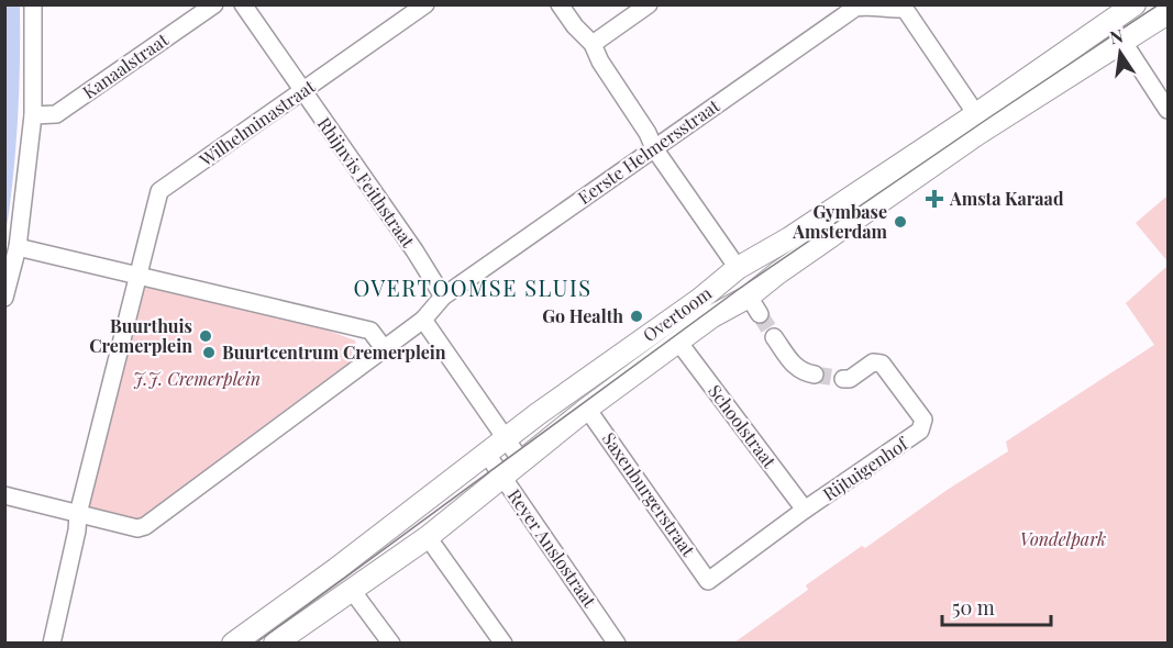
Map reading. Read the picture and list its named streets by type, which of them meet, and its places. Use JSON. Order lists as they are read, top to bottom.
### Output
{
  "streets": {
    "main road": ["Overtoom"],
    "street": [
      "Kanaalstraat",
      "Wilhelminastraat",
      "Eerste Helmersstraat",
      "Rhijnvis Feithstraat",
      "Schoolstraat",
      "Rijtuigenhof",
      "Saxenburgerstraat",
      "Reyer Anslostraat"
    ]
  },
  "crossings": [
    ["Wilhelminastraat", "Rhijnvis Feithstraat"],
    ["Eerste Helmersstraat", "Rhijnvis Feithstraat"],
    ["Overtoom", "Schoolstraat"],
    ["Overtoom", "Saxenburgerstraat"],
    ["Overtoom", "Reyer Anslostraat"],
    ["Schoolstraat", "Rijtuigenhof"],
    ["Schoolstraat", "Saxenburgerstraat"],
    ["Rijtuigenhof", "Saxenburgerstraat"]
  ],
  "districts": ["OVERTOOMSE SLUIS"],
  "parks": ["J.J. Cremerplein", "Vondelpark"],
  "places": {
    "health": ["Amsta Karaad"],
    "other": [
      "Gymbase Amsterdam",
      "Go Health",
      "Buurthuis Cremerplein",
      "Buurtcentrum Cremerplein"
    ]
  },
  "scale_bar": "50 m",
  "north": "top"
}
